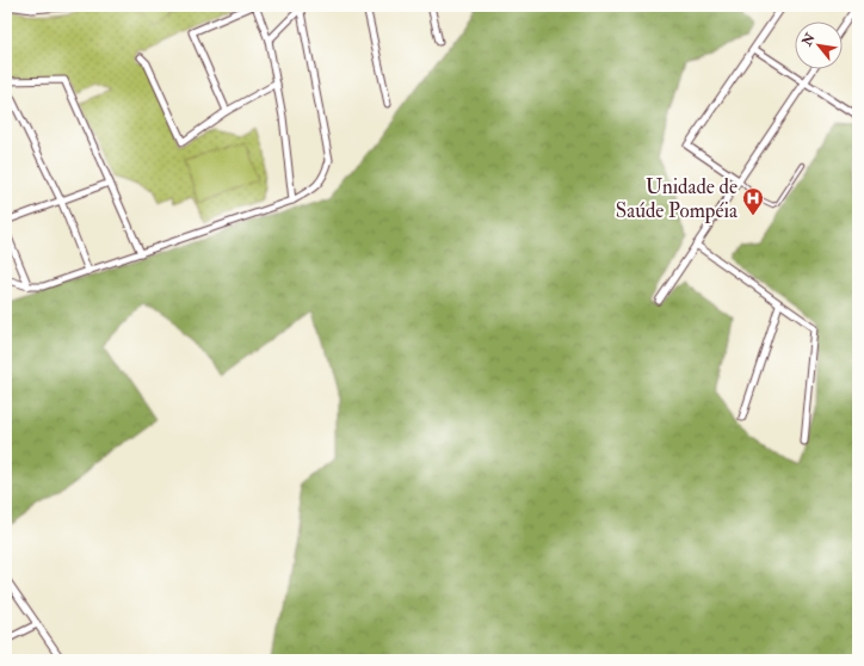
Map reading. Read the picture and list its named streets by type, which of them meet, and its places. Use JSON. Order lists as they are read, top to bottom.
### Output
{
  "places": {
    "hospital": ["Unidade de Saúde Pompéia"]
  },
  "north": "top left"
}
